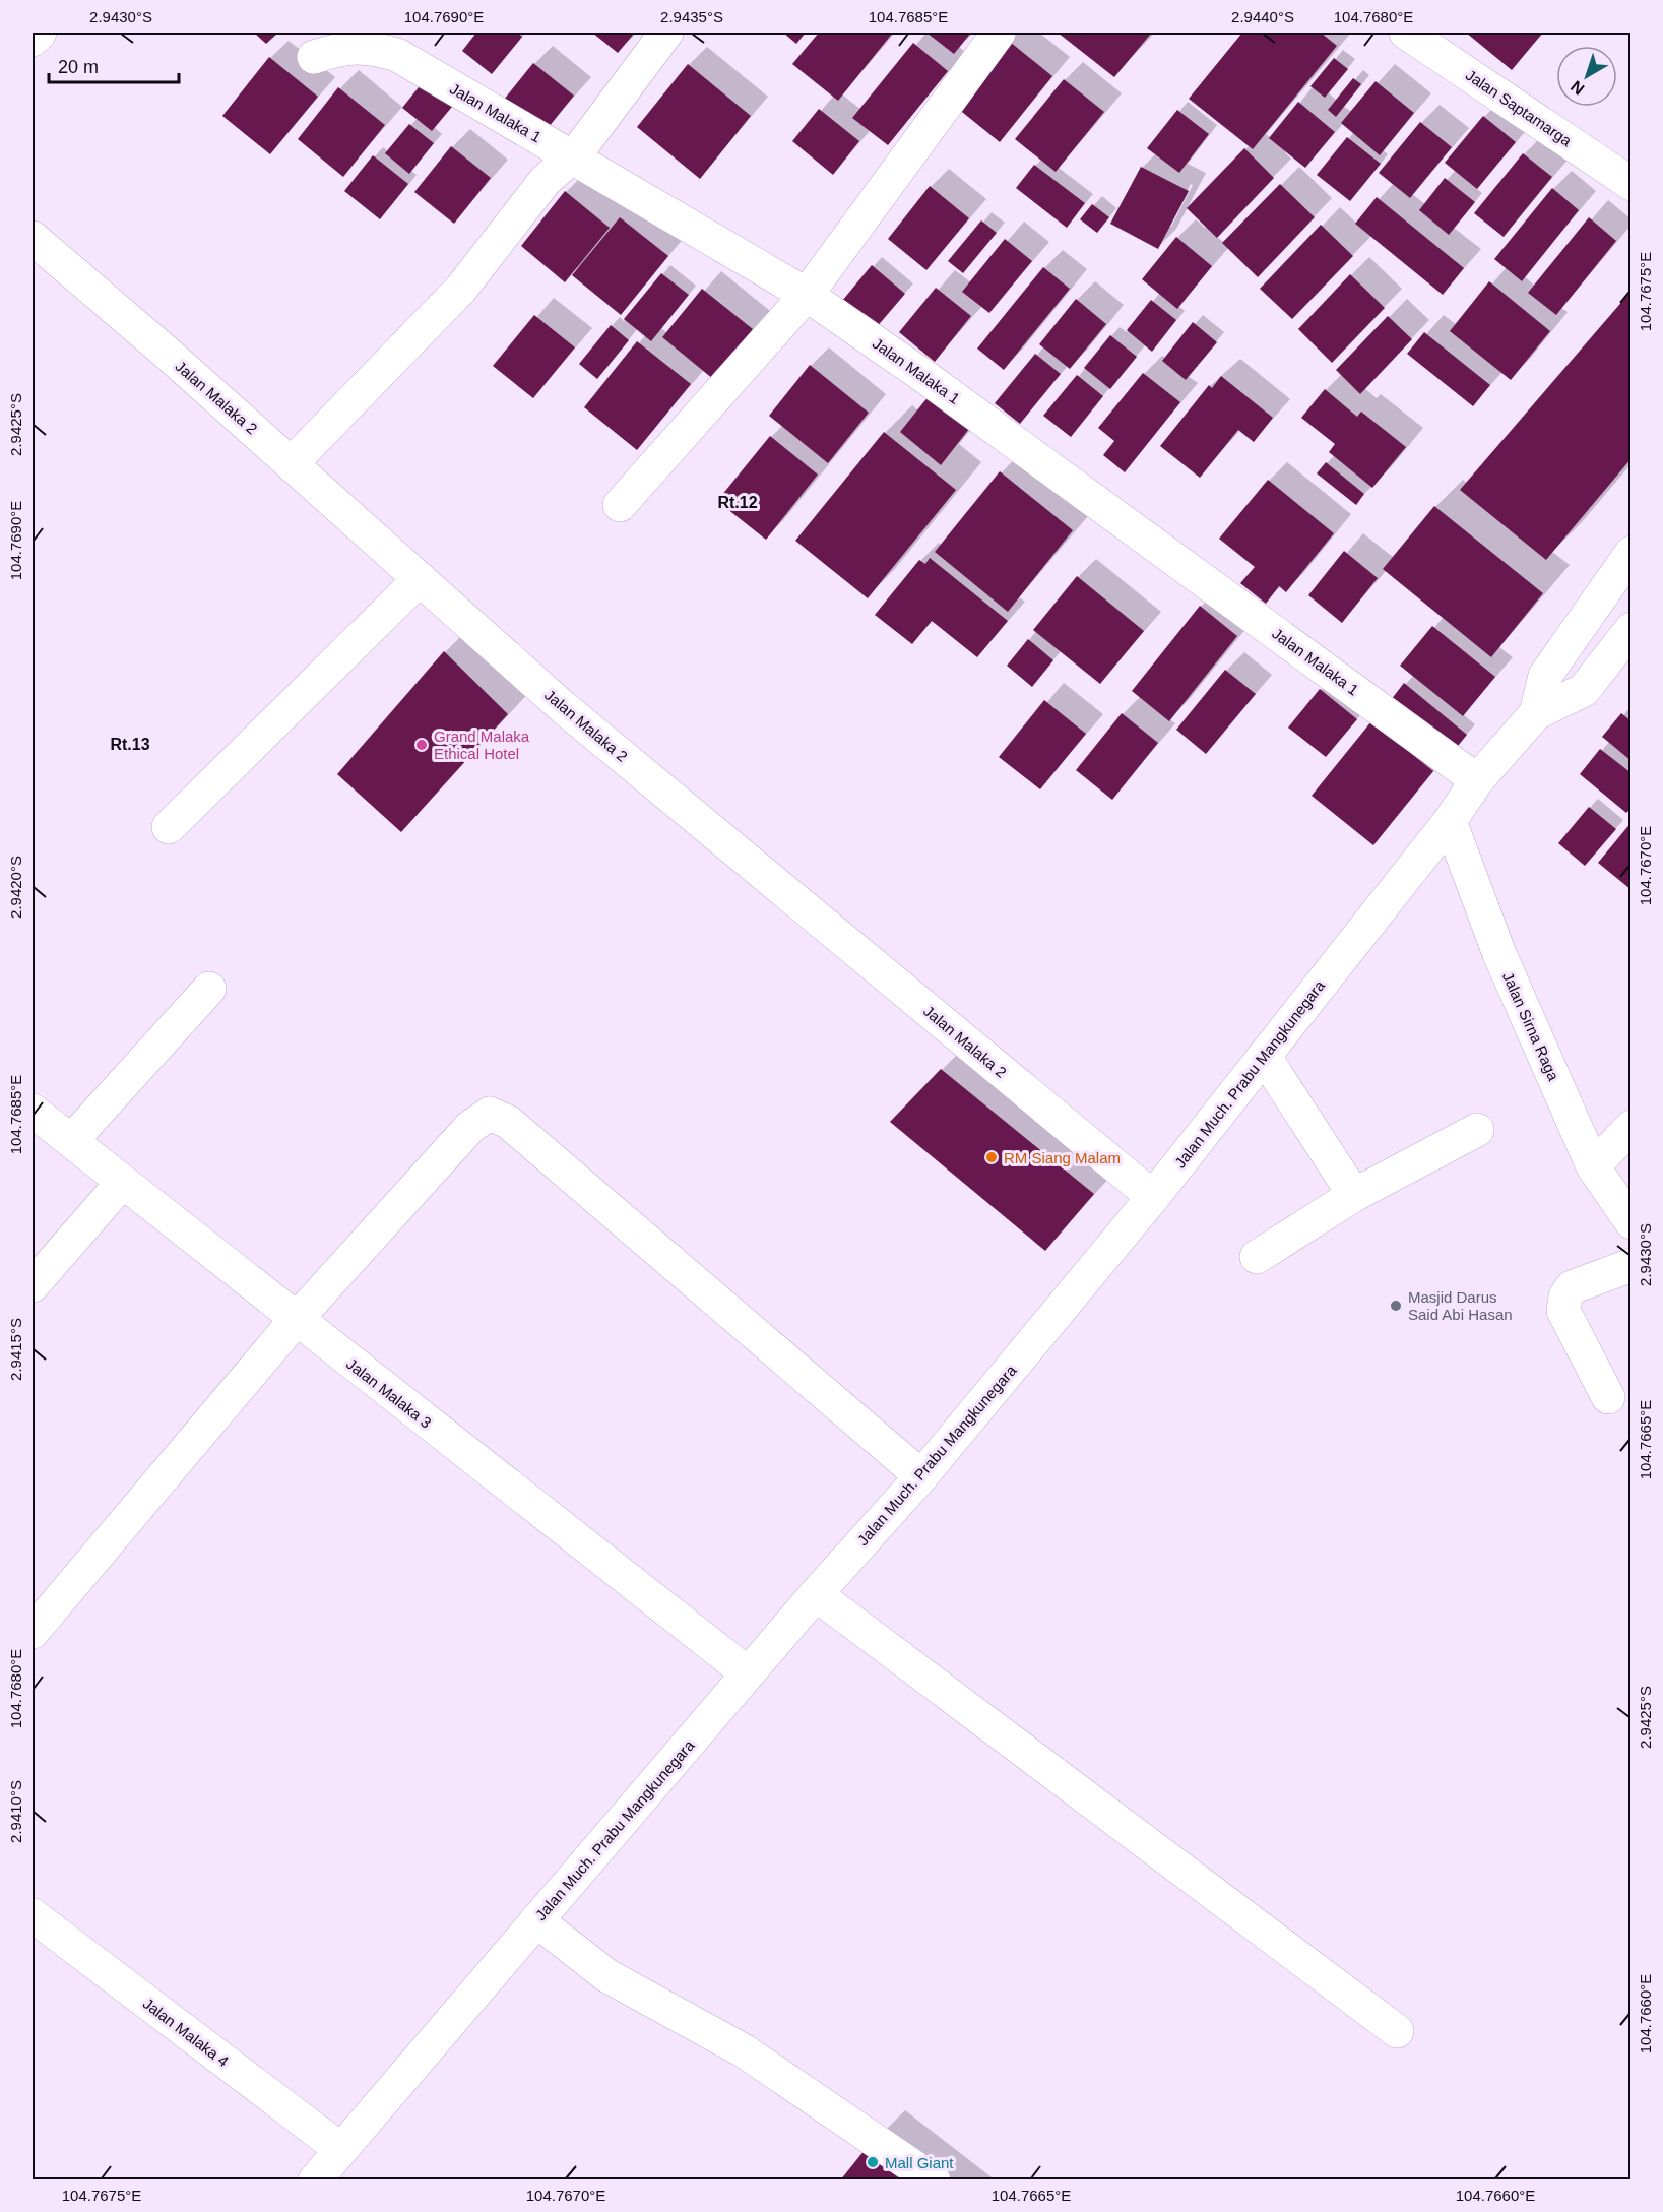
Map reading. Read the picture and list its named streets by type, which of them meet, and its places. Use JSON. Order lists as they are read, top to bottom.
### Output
{
  "streets": {
    "street": [
      "Jalan Saptamarga",
      "Jalan Malaka 1",
      "Jalan Malaka 2",
      "Jalan Sirna Raga",
      "Jalan Much. Prabu Mangkunegara",
      "Jalan Malaka 3",
      "Jalan Malaka 4"
    ]
  },
  "crossings": [
    ["Jalan Malaka 1", "Jalan Much. Prabu Mangkunegara"],
    ["Jalan Malaka 2", "Jalan Much. Prabu Mangkunegara"],
    ["Jalan Sirna Raga", "Jalan Much. Prabu Mangkunegara"],
    ["Jalan Much. Prabu Mangkunegara", "Jalan Malaka 3"],
    ["Jalan Much. Prabu Mangkunegara", "Jalan Malaka 4"]
  ],
  "districts": ["Rt.12", "Rt.13"],
  "places": [
    "Grand Malaka Ethical Hotel",
    "RM Siang Malam",
    "Masjid Darus Said Abi Hasan",
    "Mall Giant"
  ],
  "scale_bar": "20 m",
  "north": "bottom left",
  "coordinates": [
    "2.9430°S",
    "104.7690°E",
    "2.9435°S",
    "104.7685°E",
    "2.9440°S",
    "104.7680°E",
    "104.7675°E",
    "2.9425°S",
    "104.7670°E",
    "2.9420°S",
    "2.9415°S",
    "104.7665°E",
    "2.9410°S",
    "104.7660°E"
  ]
}
